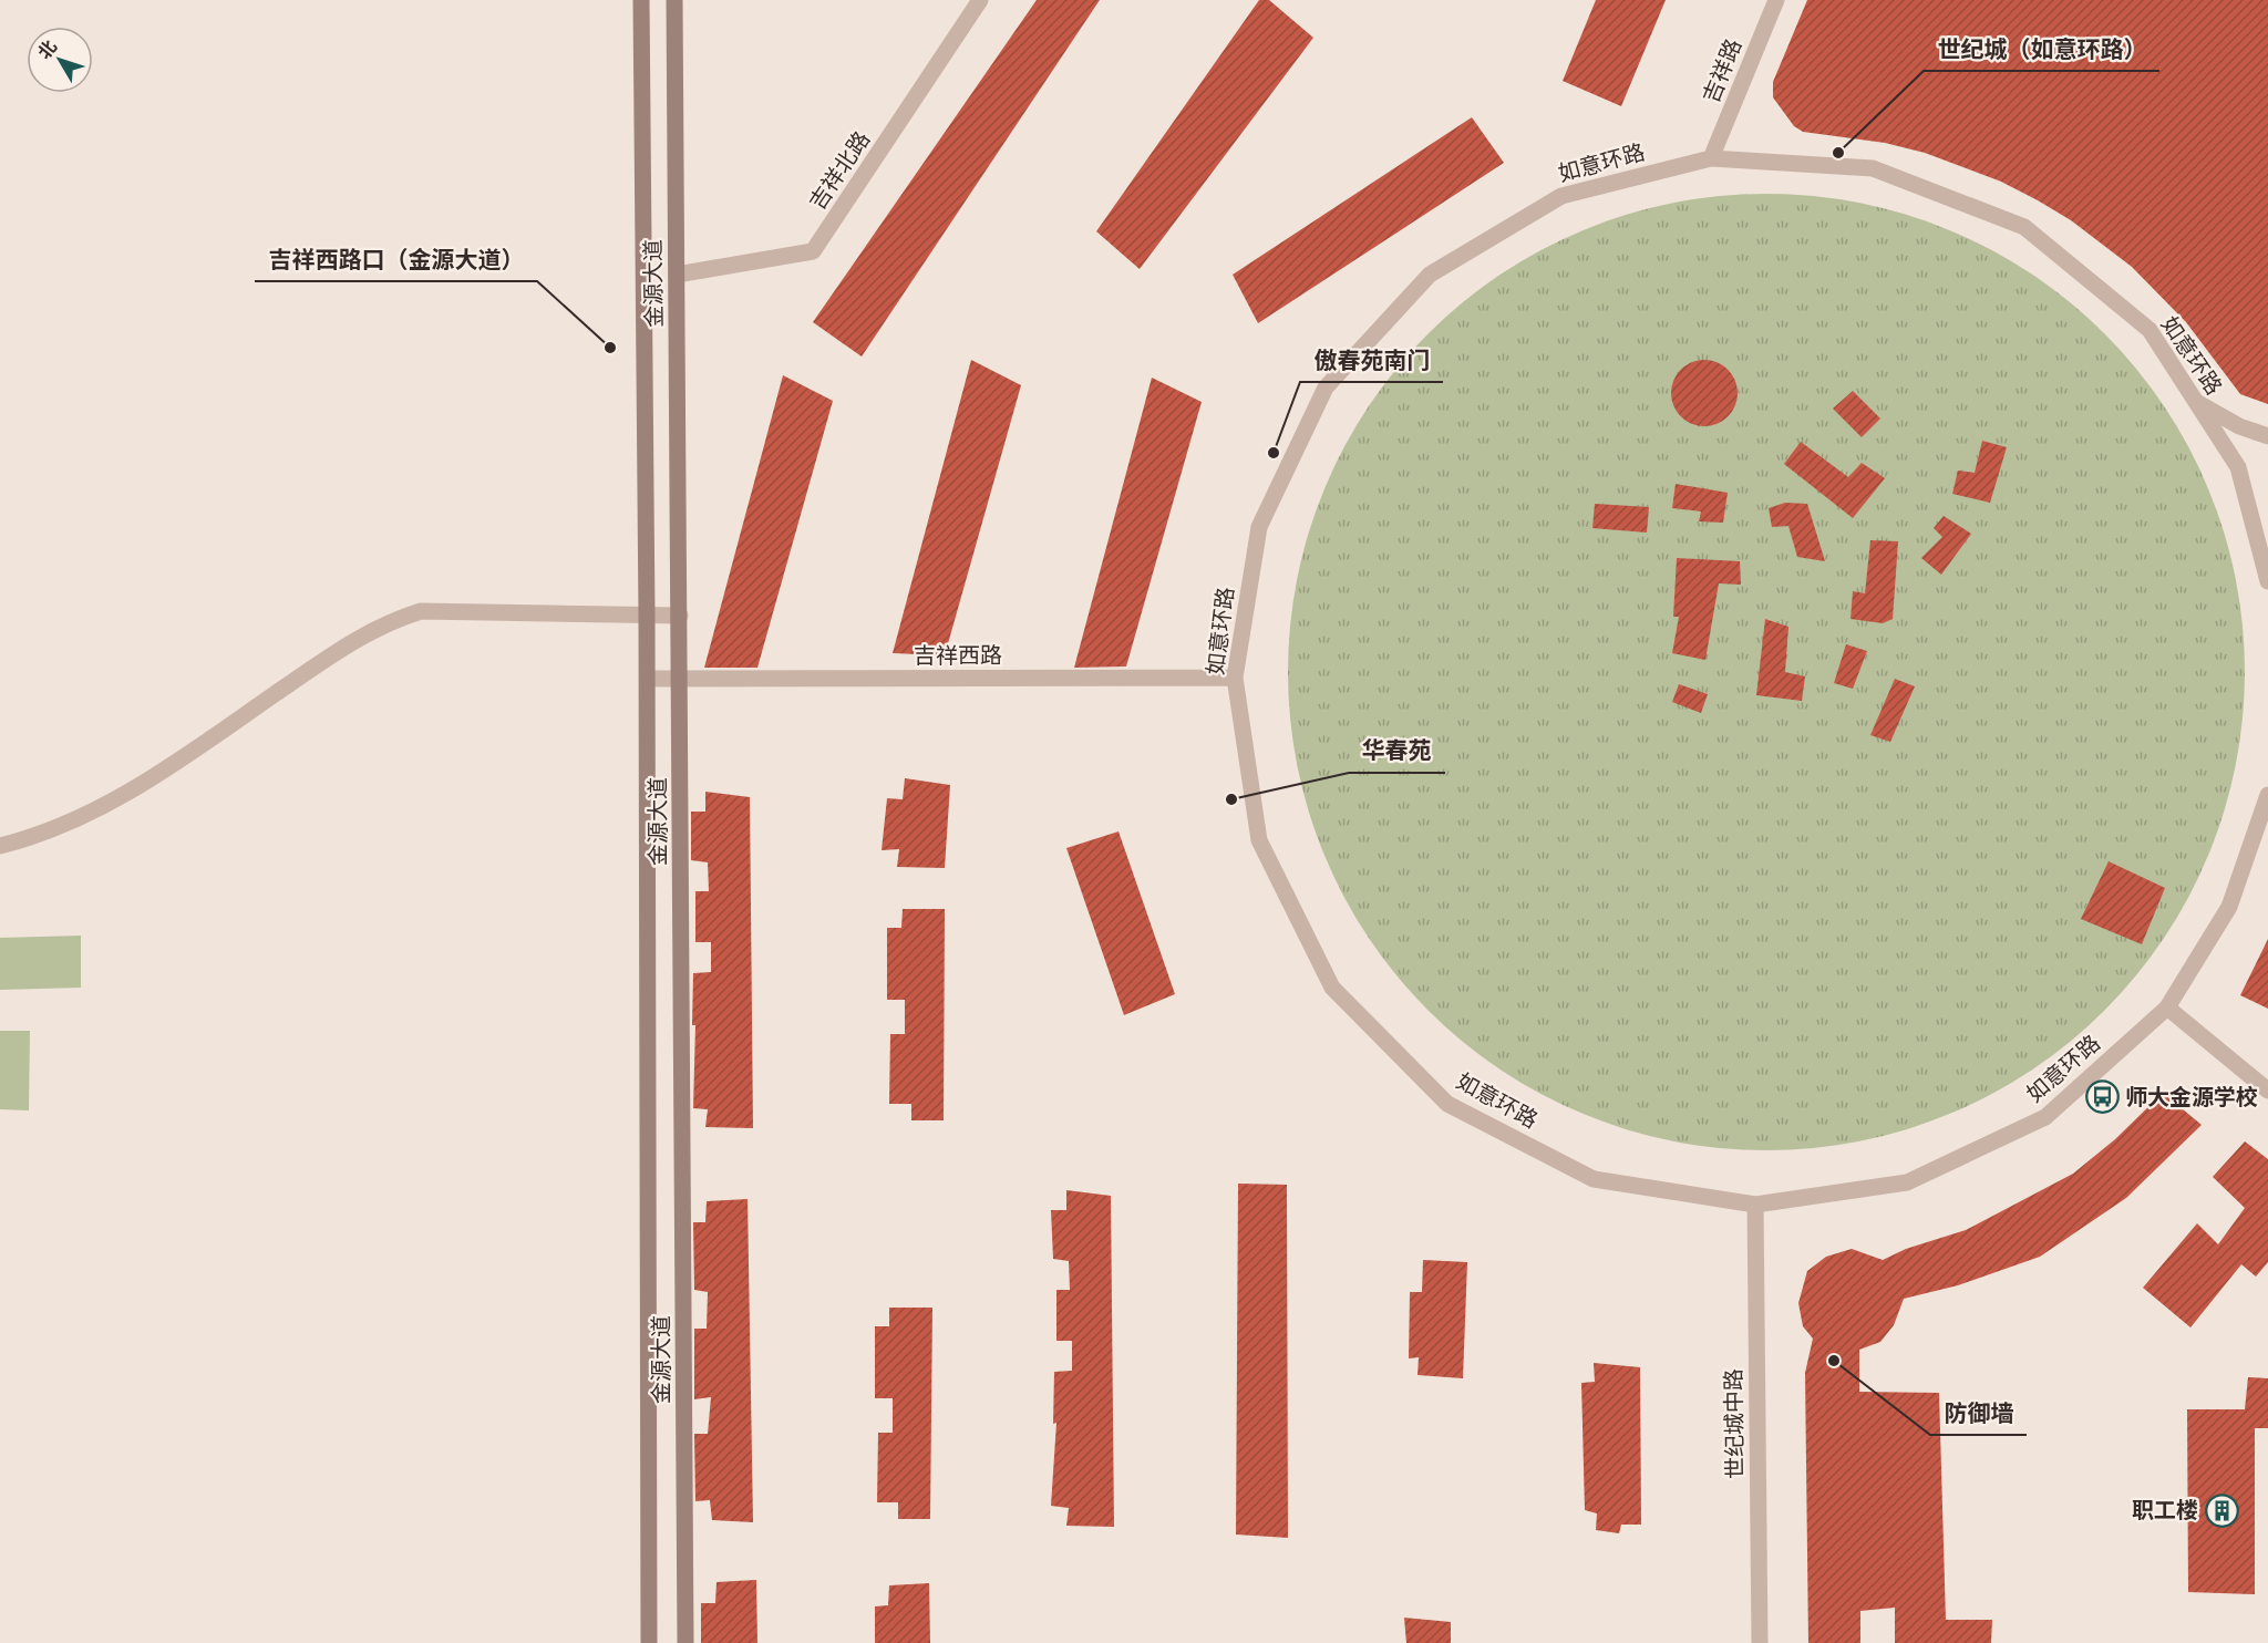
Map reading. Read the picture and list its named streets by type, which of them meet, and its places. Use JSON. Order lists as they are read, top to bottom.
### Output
{
  "streets": {
    "street": [
      "吉祥路",
      "如意环路",
      "吉祥北路",
      "金源大道",
      "吉祥西路",
      "世纪城中路"
    ]
  },
  "crossings": [
    ["吉祥路", "如意环路"],
    ["如意环路", "吉祥西路"],
    ["如意环路", "世纪城中路"],
    ["吉祥北路", "金源大道"],
    ["金源大道", "吉祥西路"]
  ],
  "places": {
    "other": [
      "世纪城（如意环路）",
      "吉祥西路口（金源大道）",
      "傲春苑南门",
      "华春苑",
      "防御墙"
    ],
    "bus stop": ["师大金源学校"],
    "building": ["职工楼"]
  },
  "north": "top left"
}
